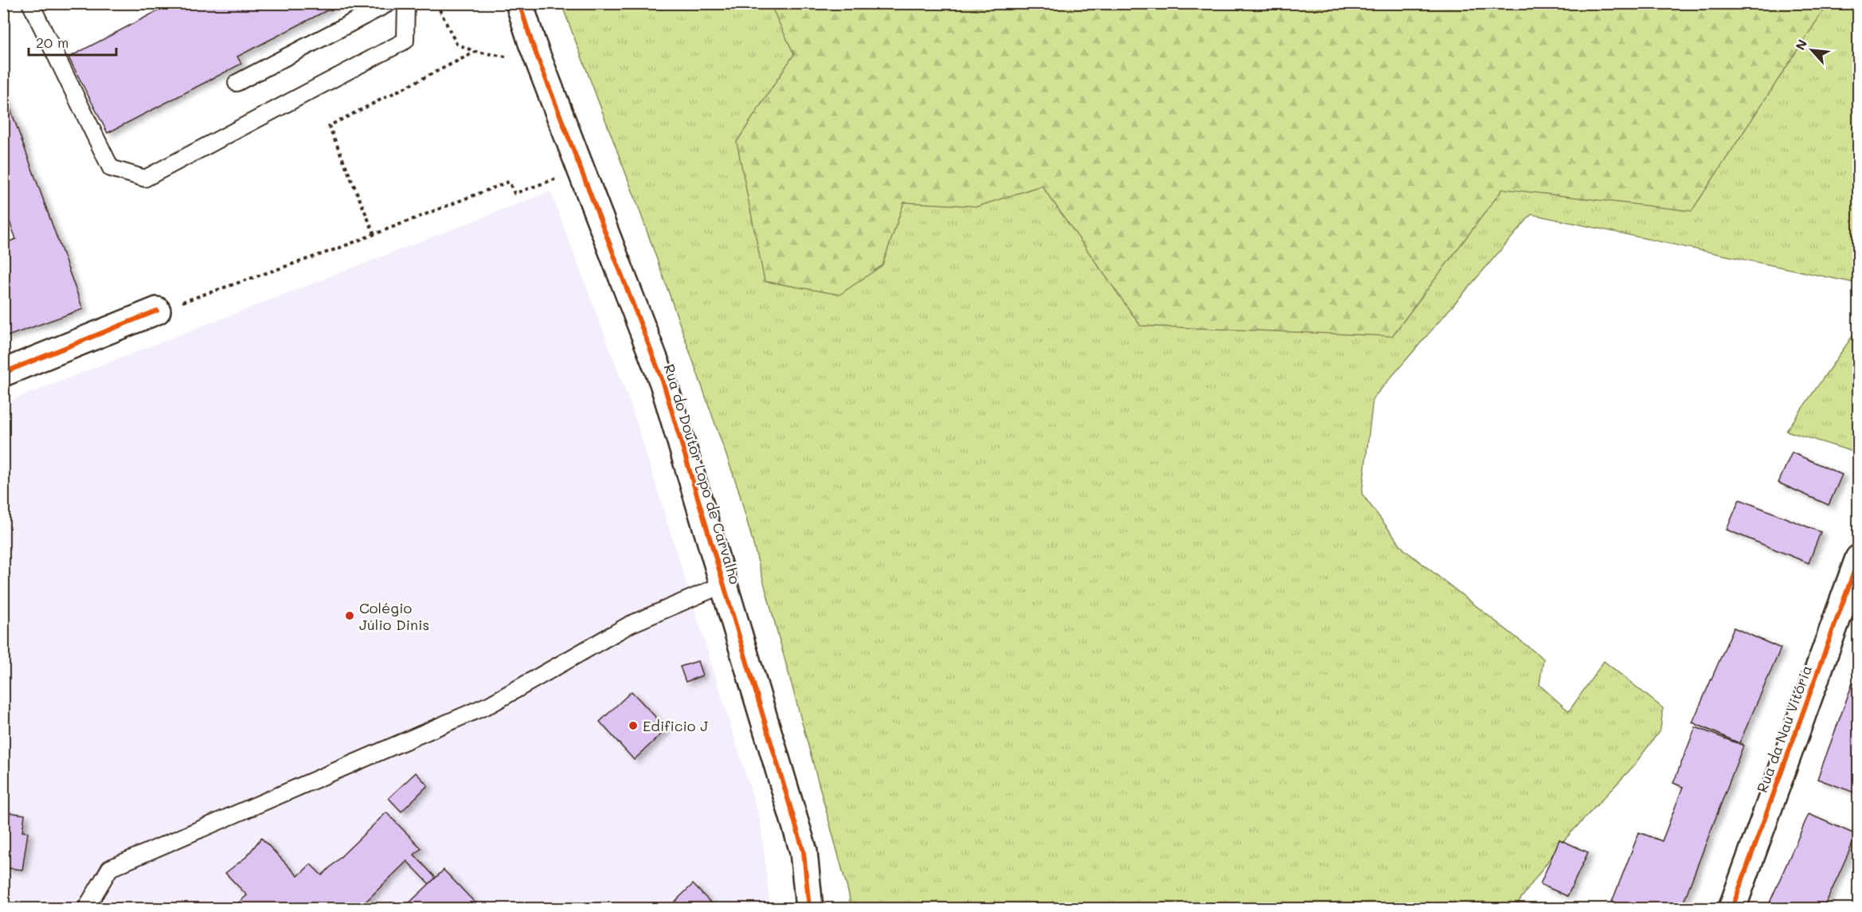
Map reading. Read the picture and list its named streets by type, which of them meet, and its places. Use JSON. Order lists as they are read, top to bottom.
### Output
{
  "streets": {
    "street": ["Rua do Doutor Lopo de Carvalho", "Rua da Nau Vitória"]
  },
  "places": ["Colégio Júlio Dinis", "Edificio J"],
  "scale_bar": "20 m",
  "north": "top left"
}
